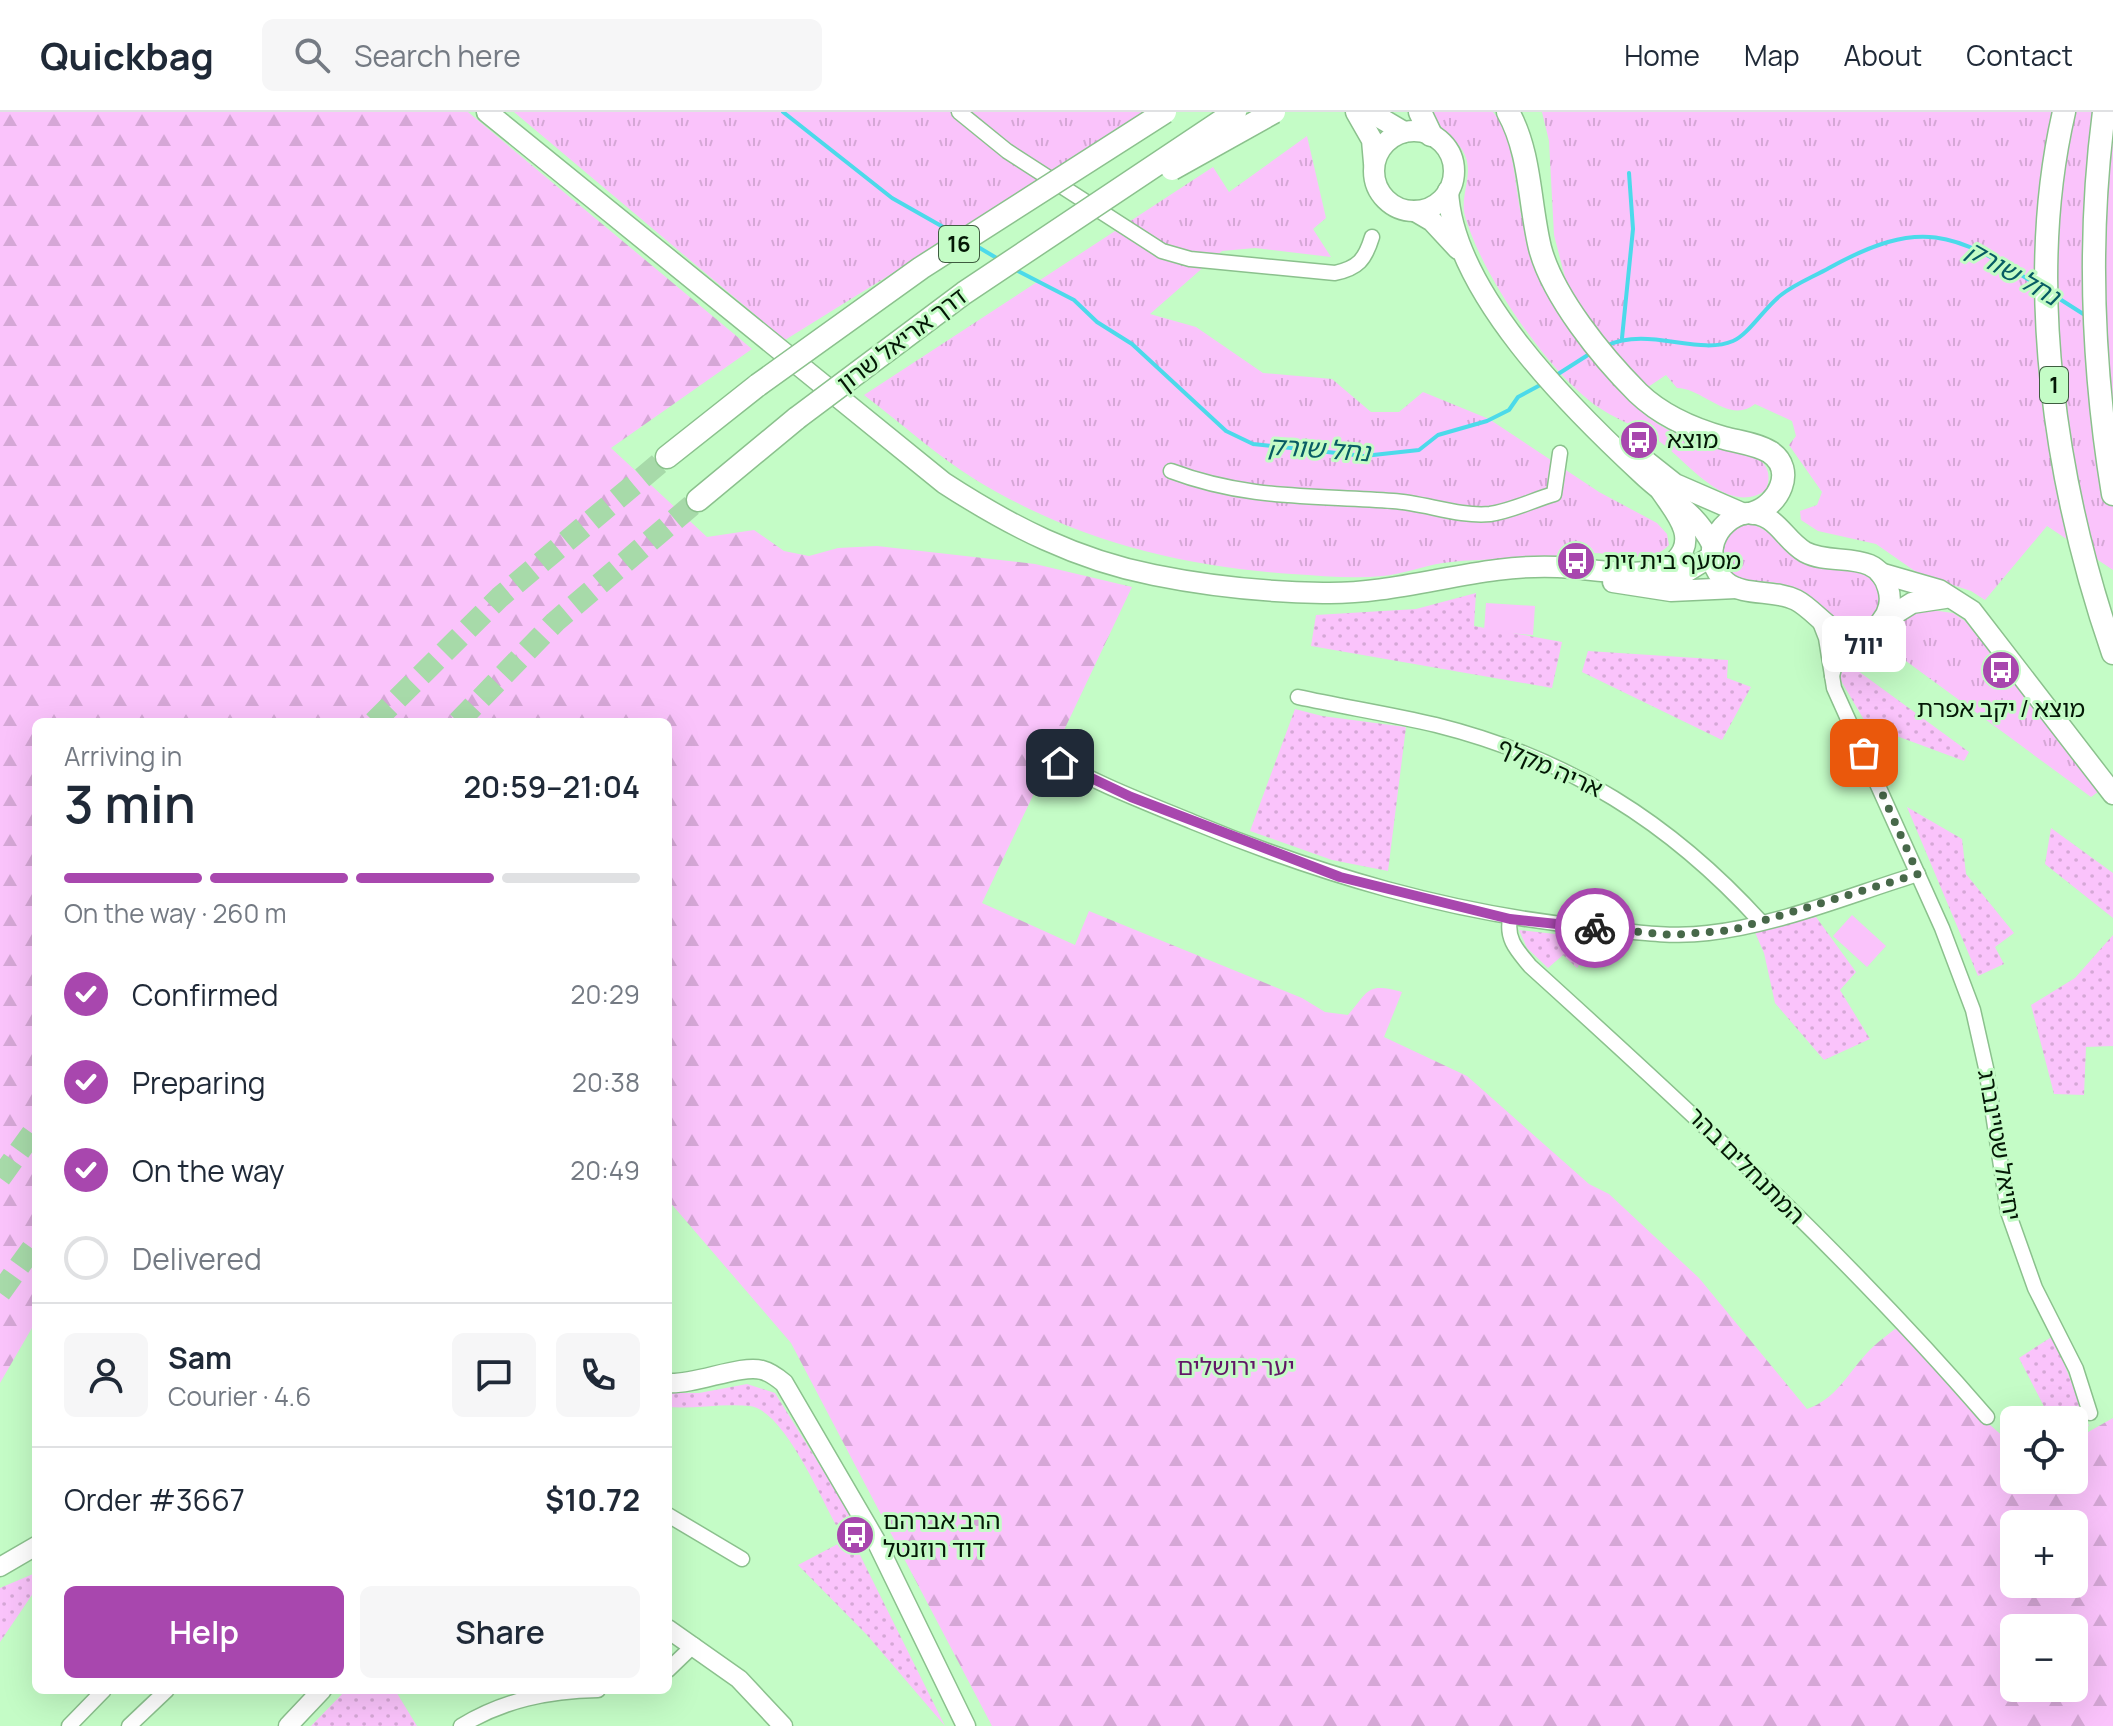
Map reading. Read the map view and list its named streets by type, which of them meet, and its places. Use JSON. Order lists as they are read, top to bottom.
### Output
{
  "streets": {
    "highway": ["16", "דרך אריאל שרון", "1"],
    "street": ["אריה מקלף", "יחיאל שטיינברג", "המתנחלים בהר"]
  },
  "water": ["נחל שורק"],
  "parks": ["יער ירושלים"],
  "places": {
    "bus stop": [
      "מוצא",
      "מסעף בית זית",
      "מוצא / יקב אפרת",
      "הרב אברהם דוד רוזנטל"
    ],
    "other": ["יוול"]
  },
  "page": {
    "header": "Quickbag",
    "search": "Search here",
    "nav": [
      "Home",
      "Map",
      "About",
      "Contact"
    ],
    "bubble": "יוול",
    "heading": ["3 min", "Arriving in", "20:59–21:04"],
    "panel": [
      "Sam",
      "Courier · 4.6",
      "Order #3667",
      "$10.72"
    ],
    "bar": "On the way · 260 m",
    "list": [
      ["Confirmed", "20:29"],
      ["Preparing", "20:38"],
      ["On the way", "20:49"],
      "Delivered"
    ],
    "map_buttons": ["+", "−"],
    "buttons": ["Help", "Share"]
  }
}
